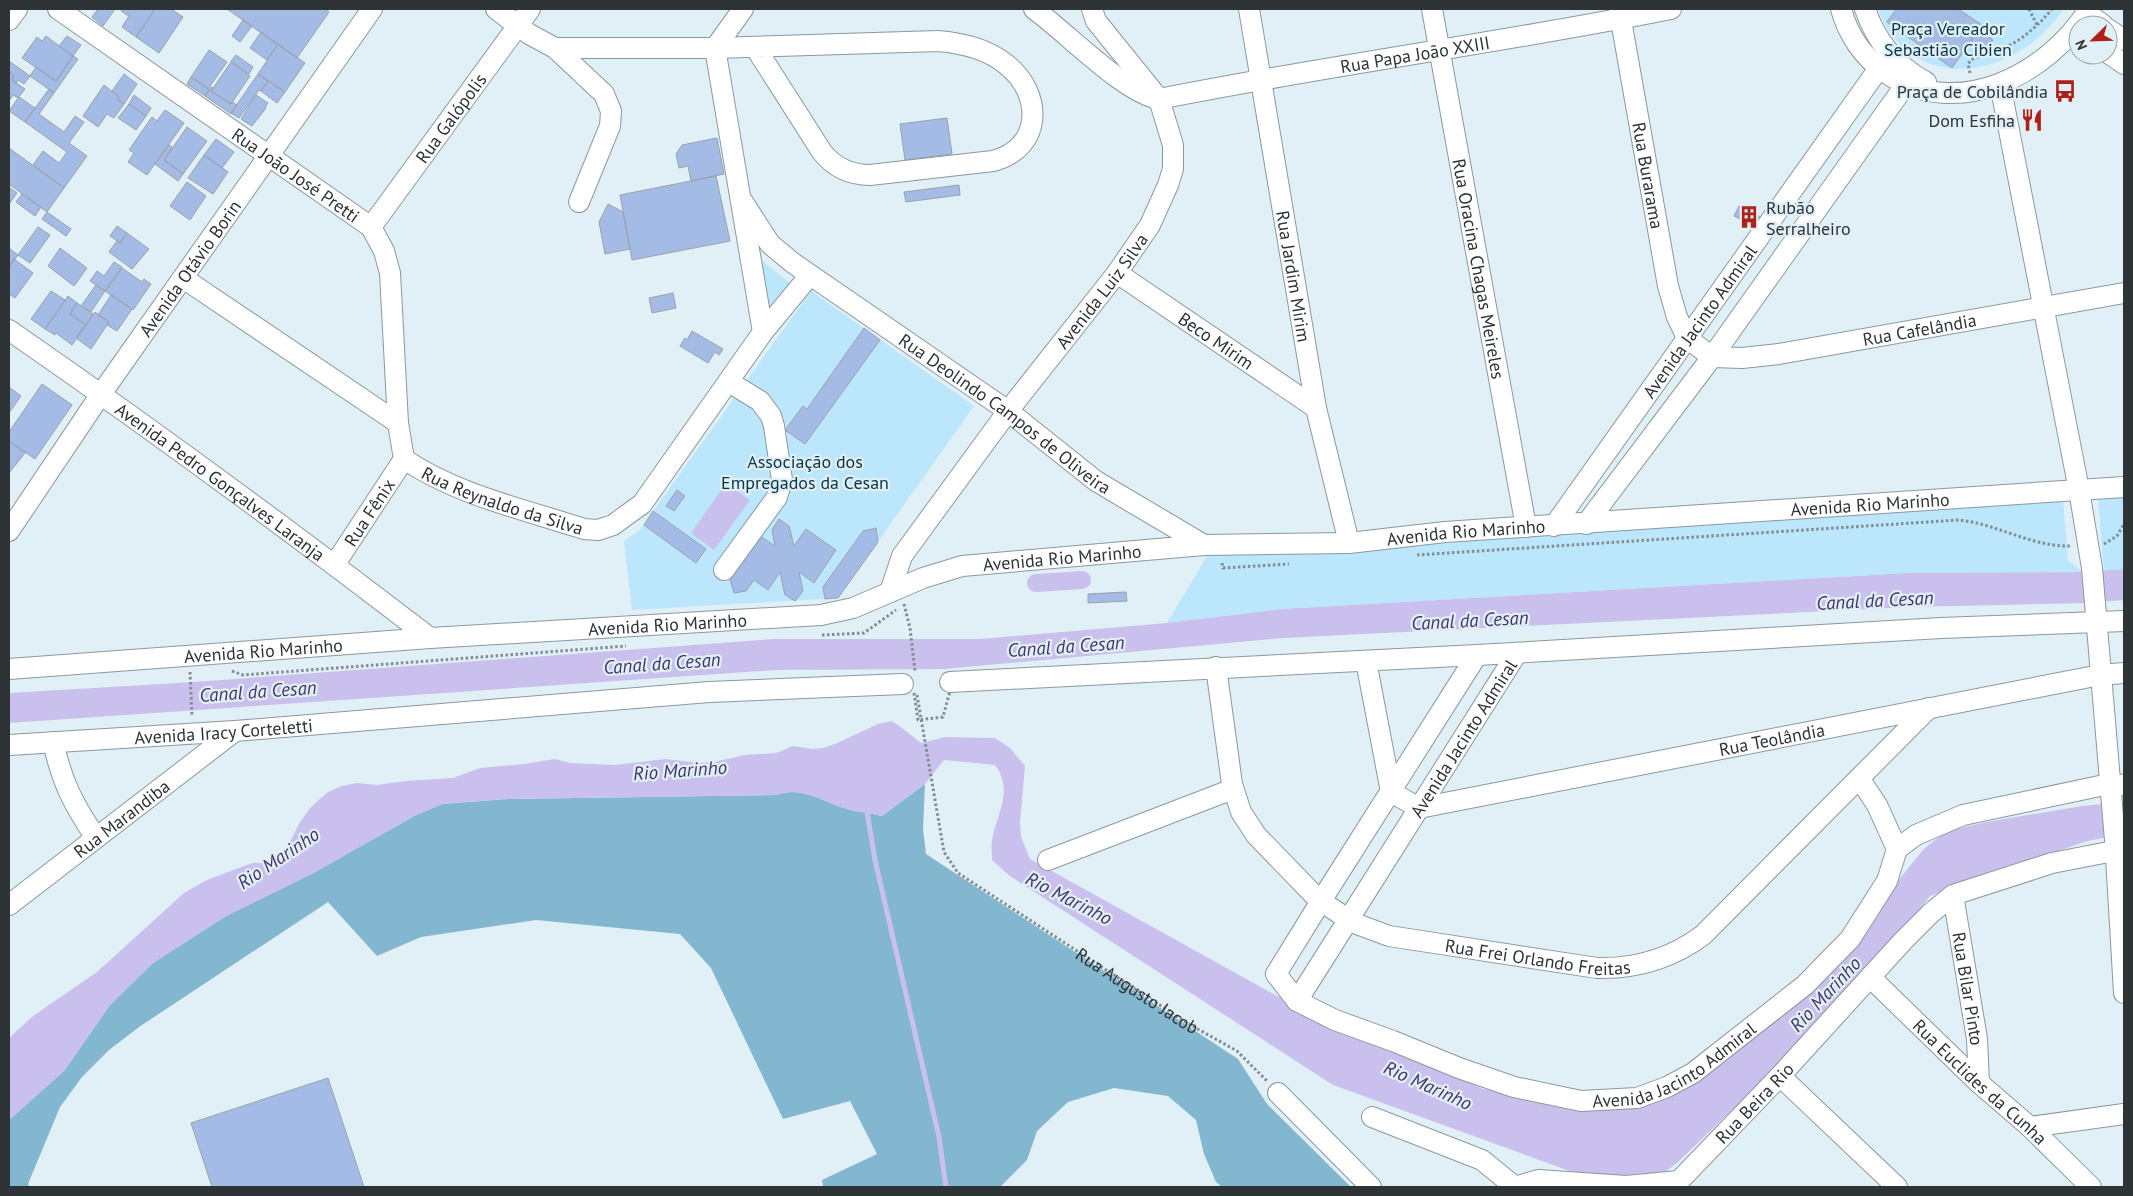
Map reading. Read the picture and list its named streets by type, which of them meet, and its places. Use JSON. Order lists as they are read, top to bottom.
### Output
{
  "streets": {
    "street": [
      "Rua Papa João XXIII",
      "Rua Galópolis",
      "Rua Burarama",
      "Rua João José Pretti",
      "Rua Oracina Chagas Meireles",
      "Avenida Otávio Borin",
      "Rua Jardim Mirim",
      "Avenida Luiz Silva",
      "Avenida Jacinto Admiral",
      "Rua Cafelândia",
      "Beco Mirim",
      "Rua Deolindo Campos de Oliveira",
      "Avenida Pedro Gonçalves Laranja",
      "Rua Reynaldo da Silva",
      "Avenida Rio Marinho",
      "Rua Fênix",
      "Avenida Iracy Corteletti",
      "Rua Teolândia",
      "Rua Marandiba",
      "Rua Frei Orlando Freitas",
      "Rua Bilar Pinto",
      "Rua Euclides da Cunha",
      "Rua Beira Rio"
    ],
    "path": ["Rua Augusto Jacob"]
  },
  "crossings": [
    ["Rua Papa João XXIII", "Rua Burarama"],
    ["Rua Papa João XXIII", "Rua Oracina Chagas Meireles"],
    ["Rua Papa João XXIII", "Rua Jardim Mirim"],
    ["Rua Papa João XXIII", "Avenida Luiz Silva"],
    ["Rua Galópolis", "Rua João José Pretti"],
    ["Rua Burarama", "Avenida Jacinto Admiral"],
    ["Rua João José Pretti", "Avenida Otávio Borin"],
    ["Rua João José Pretti", "Rua Reynaldo da Silva"],
    ["Rua Oracina Chagas Meireles", "Avenida Rio Marinho"],
    ["Avenida Otávio Borin", "Avenida Pedro Gonçalves Laranja"],
    ["Rua Jardim Mirim", "Beco Mirim"],
    ["Rua Jardim Mirim", "Avenida Rio Marinho"],
    ["Avenida Luiz Silva", "Beco Mirim"],
    ["Avenida Luiz Silva", "Rua Deolindo Campos de Oliveira"],
    ["Avenida Luiz Silva", "Avenida Rio Marinho"],
    ["Avenida Jacinto Admiral", "Rua Cafelândia"],
    ["Avenida Jacinto Admiral", "Avenida Rio Marinho"],
    ["Avenida Jacinto Admiral", "Rua Teolândia"],
    ["Avenida Jacinto Admiral", "Rua Frei Orlando Freitas"],
    ["Rua Deolindo Campos de Oliveira", "Rua Reynaldo da Silva"],
    ["Rua Deolindo Campos de Oliveira", "Avenida Rio Marinho"],
    ["Avenida Pedro Gonçalves Laranja", "Avenida Rio Marinho"],
    ["Avenida Pedro Gonçalves Laranja", "Rua Fênix"],
    ["Rua Reynaldo da Silva", "Rua Fênix"],
    ["Avenida Iracy Corteletti", "Rua Marandiba"],
    ["Avenida Iracy Corteletti", "Rua Augusto Jacob"],
    ["Rua Teolândia", "Rua Frei Orlando Freitas"],
    ["Rua Bilar Pinto", "Rua Euclides da Cunha"],
    ["Rua Bilar Pinto", "Rua Beira Rio"],
    ["Rua Euclides da Cunha", "Rua Beira Rio"]
  ],
  "water": ["Canal da Cesan", "Rio Marinho"],
  "parks": ["Praça Vereador Sebastião Cibien", "Associação dos Empregados da Cesan"],
  "places": {
    "bus stop": ["Praça de Cobilândia"],
    "restaurant": ["Dom Esfiha"],
    "building": ["Rubão Serralheiro"]
  },
  "north": "bottom left"
}
